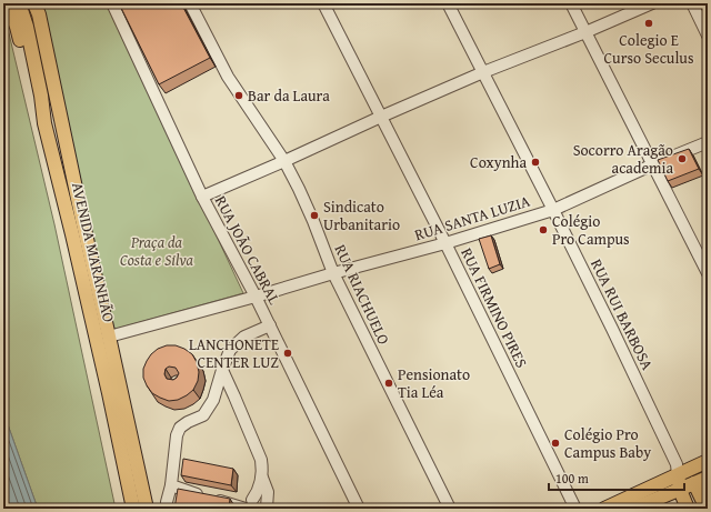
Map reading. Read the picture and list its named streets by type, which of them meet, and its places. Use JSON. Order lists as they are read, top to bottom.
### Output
{
  "streets": {
    "main road": ["AVENIDA MARANHÃO"],
    "street": [
      "RUA SANTA LUZIA",
      "RUA JOÃO CABRAL",
      "RUA RIACHUELO",
      "RUA FIRMINO PIRES",
      "RUA RUI BARBOSA"
    ]
  },
  "crossings": [
    ["RUA SANTA LUZIA", "RUA JOÃO CABRAL"],
    ["RUA SANTA LUZIA", "AVENIDA MARANHÃO"],
    ["RUA SANTA LUZIA", "RUA RIACHUELO"],
    ["RUA SANTA LUZIA", "RUA FIRMINO PIRES"],
    ["RUA SANTA LUZIA", "RUA RUI BARBOSA"]
  ],
  "parks": ["Praça da Costa e Silva"],
  "places": [
    "Colegio E Curso Seculus",
    "Bar da Laura",
    "Socorro Aragão academia",
    "Coxynha",
    "Sindicato Urbanitario",
    "Colégio Pro Campus",
    "LANCHONETE CENTER LUZ",
    "Pensionato Tia Léa",
    "Colégio Pro Campus Baby"
  ],
  "scale_bar": "100 m"
}
